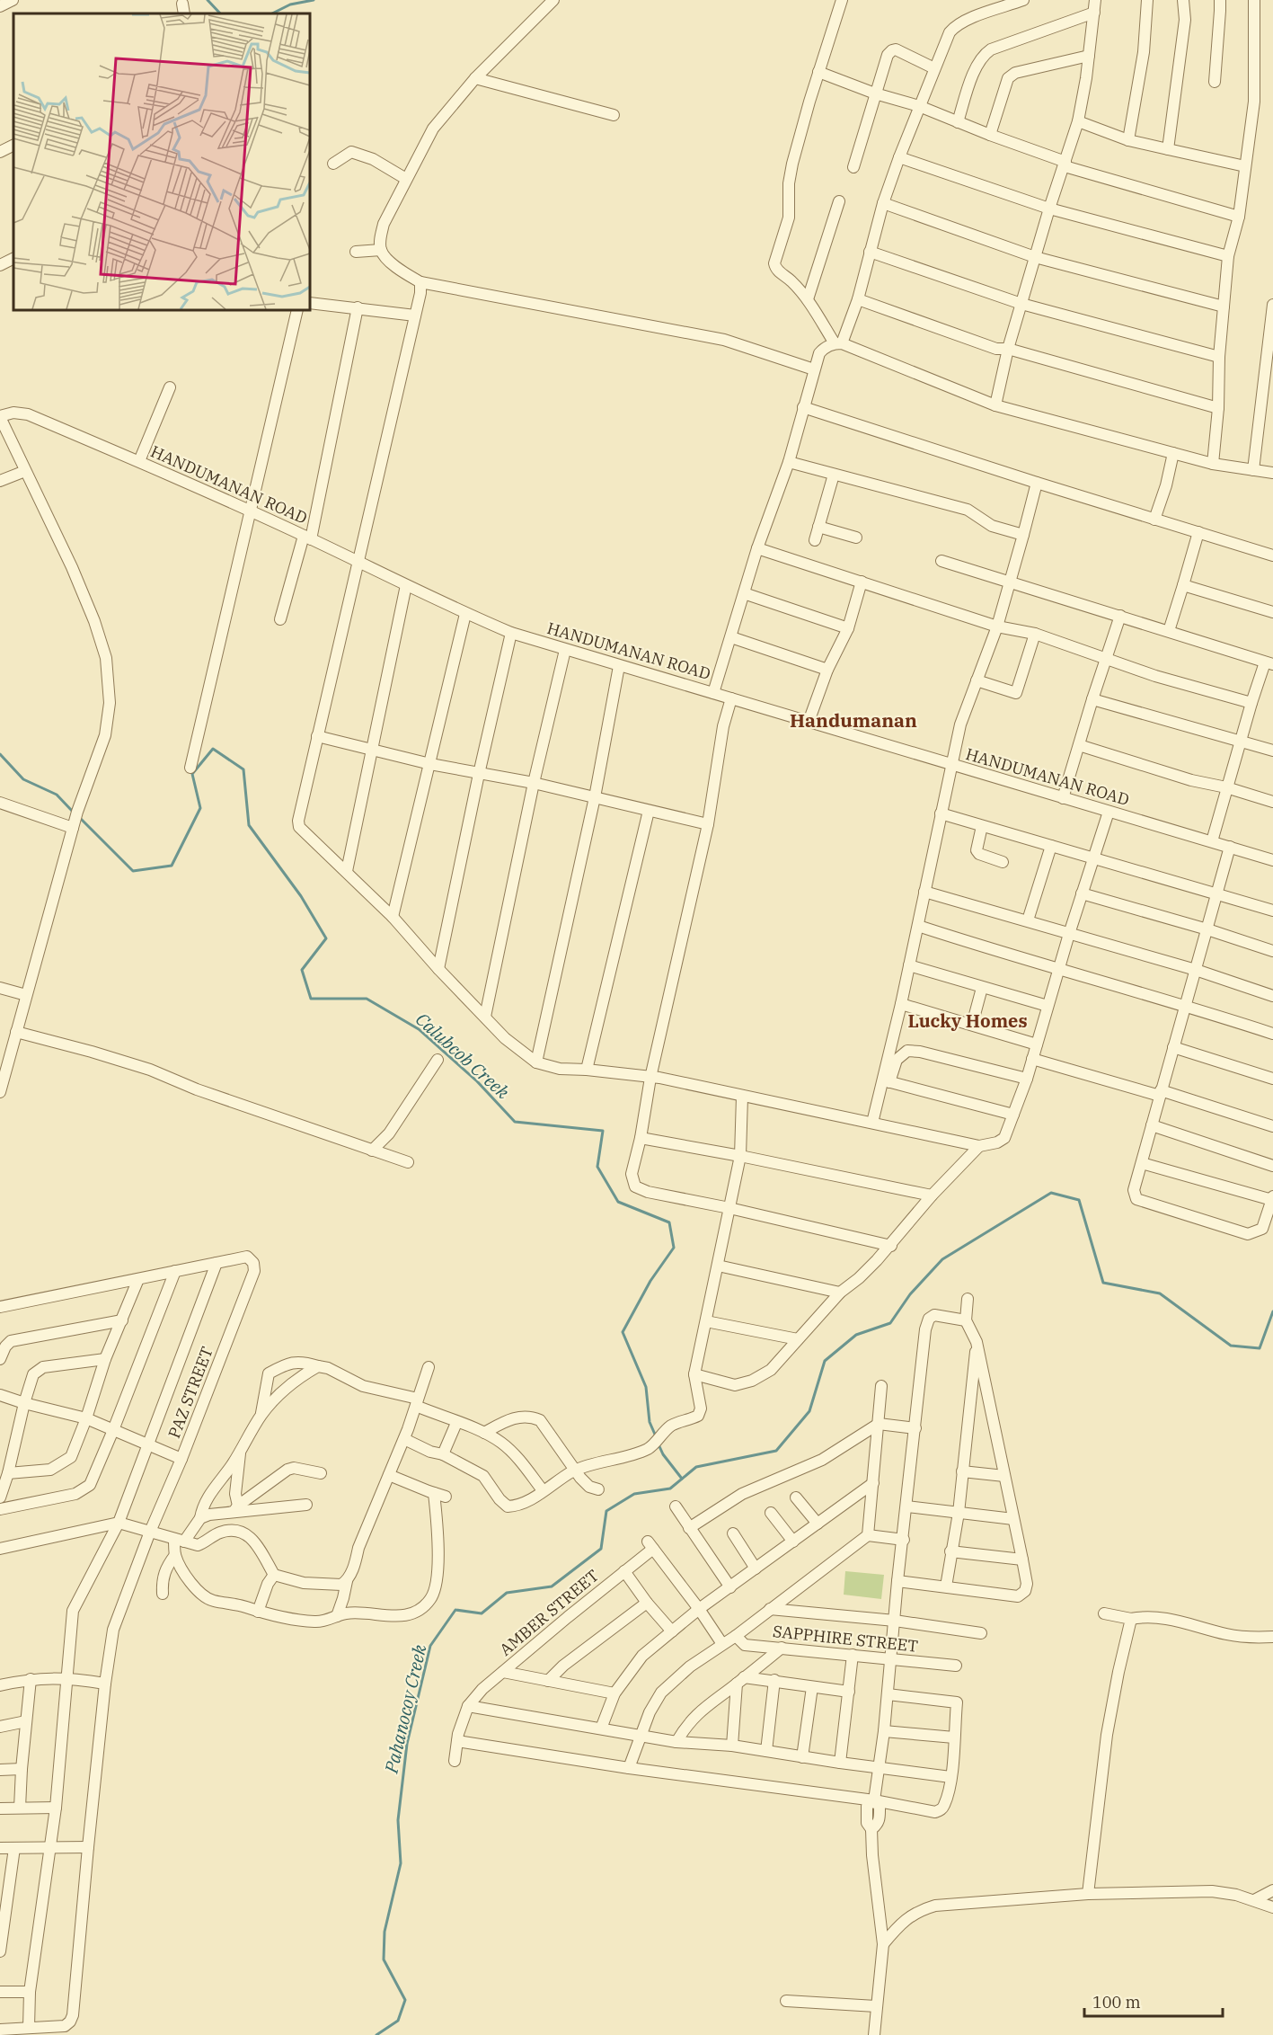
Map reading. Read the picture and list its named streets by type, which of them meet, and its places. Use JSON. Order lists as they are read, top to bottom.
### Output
{
  "streets": {
    "street": [
      "HANDUMANAN ROAD",
      "PAZ STREET",
      "AMBER STREET",
      "SAPPHIRE STREET"
    ]
  },
  "districts": ["Handumanan", "Lucky Homes"],
  "water": ["Calubcob Creek", "Pahanocoy Creek"],
  "scale_bar": "100 m"
}
